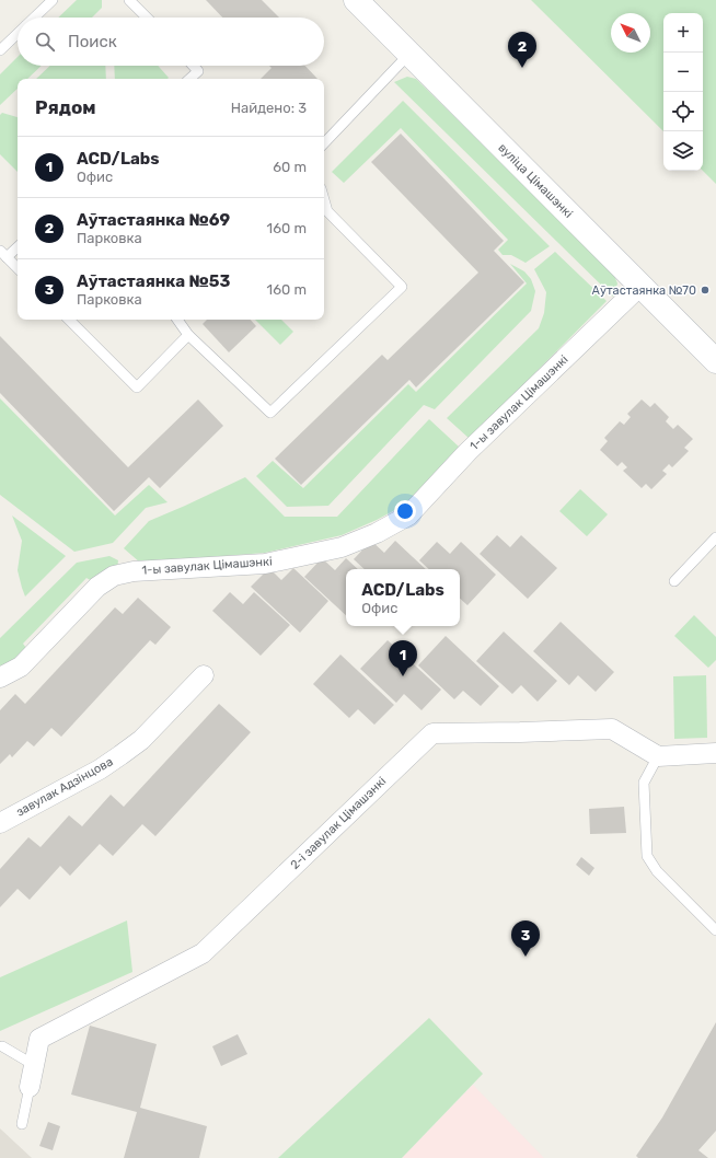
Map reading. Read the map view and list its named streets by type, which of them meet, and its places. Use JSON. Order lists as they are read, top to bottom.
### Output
{
  "streets": {
    "main road": ["вуліца Цімашэнкі"],
    "street": ["1-ы завулак Цімашэнкі", "завулак Адзінцова", "2-і завулак Цімашэнкі"]
  },
  "crossings": [
    ["вуліца Цімашэнкі", "1-ы завулак Цімашэнкі"]
  ],
  "places": ["Аўтастаянка №70"],
  "north": "top left",
  "page": {
    "map_buttons": ["+", "−"],
    "search": "Поиск",
    "pins": ["2", "1", "3"],
    "heading": ["Рядом", "Найдено: 3"],
    "list": [
      {
        "mark": "1",
        "name": "ACD/Labs",
        "note": "Офис",
        "value": "60 m"
      },
      {
        "mark": "2",
        "name": "Аўтастаянка №69",
        "note": "Парковка",
        "value": "160 m"
      },
      {
        "mark": "3",
        "name": "Аўтастаянка №53",
        "note": "Парковка",
        "value": "160 m"
      }
    ],
    "popup": ["ACD/Labs", "Офис"]
  }
}
